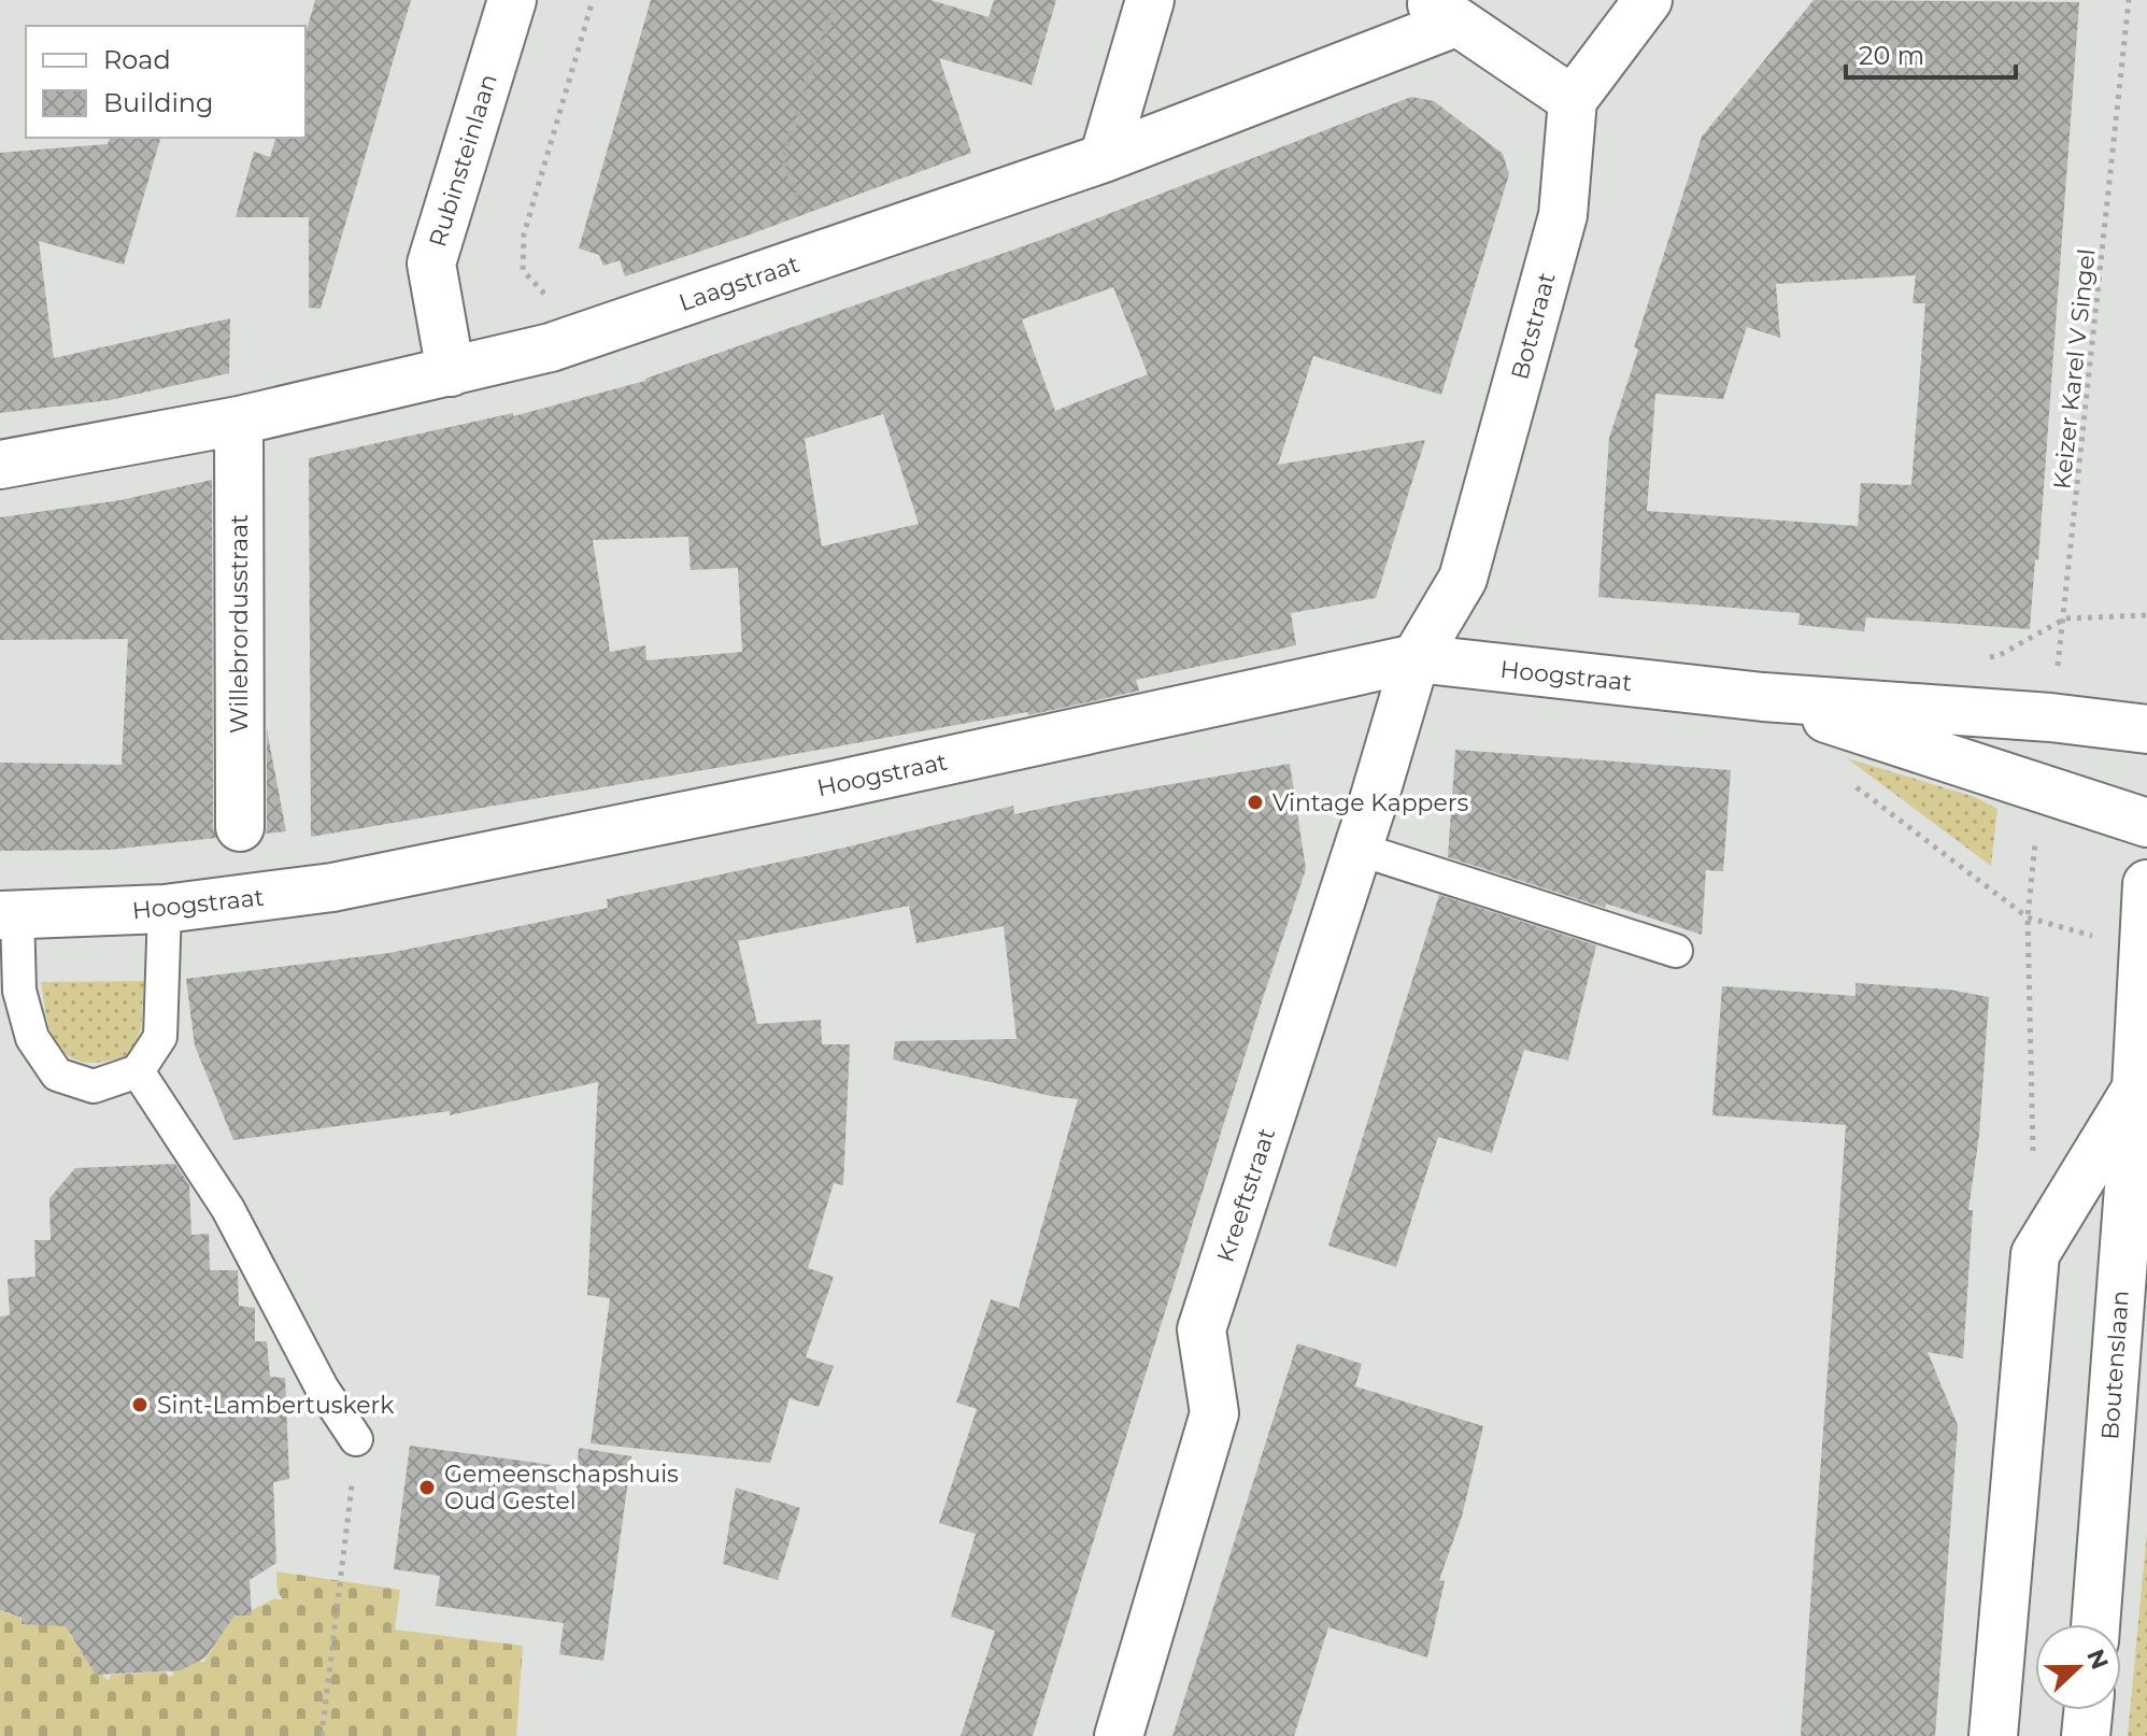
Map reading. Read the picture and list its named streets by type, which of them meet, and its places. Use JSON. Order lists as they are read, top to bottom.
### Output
{
  "streets": {
    "street": [
      "Rubinsteinlaan",
      "Laagstraat",
      "Botstraat",
      "Willebrordusstraat",
      "Hoogstraat",
      "Kreeftstraat",
      "Boutenslaan"
    ],
    "path": ["Keizer Karel V Singel"]
  },
  "crossings": [
    ["Rubinsteinlaan", "Laagstraat"],
    ["Laagstraat", "Willebrordusstraat"],
    ["Botstraat", "Hoogstraat"],
    ["Botstraat", "Kreeftstraat"],
    ["Keizer Karel V Singel", "Hoogstraat"],
    ["Hoogstraat", "Kreeftstraat"]
  ],
  "places": ["Vintage Kappers", "Sint-Lambertuskerk", "Gemeenschapshuis Oud Gestel"],
  "legend": ["Road", "Building"],
  "scale_bar": "20 m",
  "north": "right"
}
